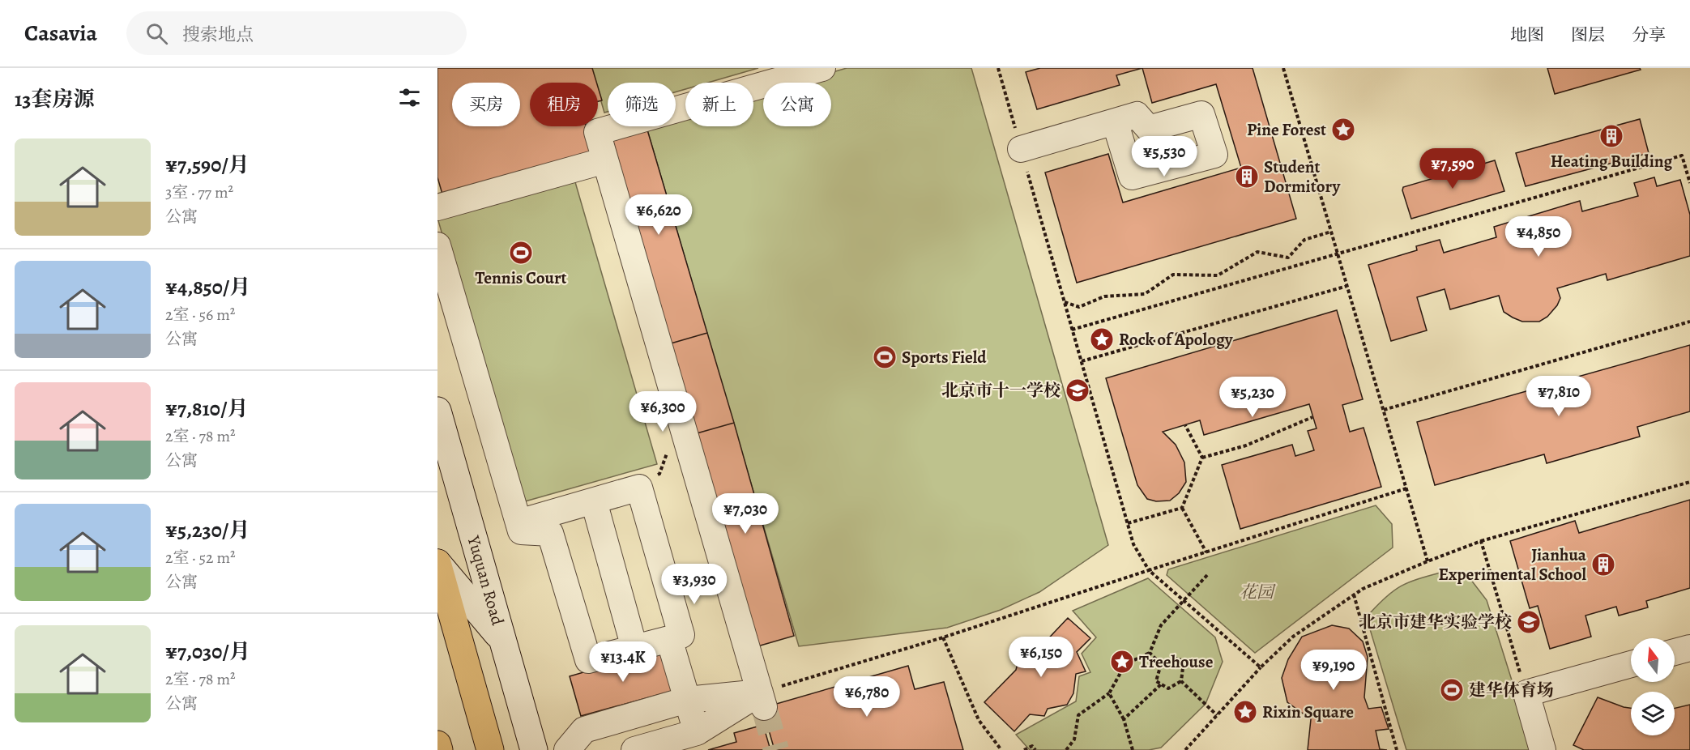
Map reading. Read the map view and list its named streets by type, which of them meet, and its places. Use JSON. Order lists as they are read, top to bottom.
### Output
{
  "streets": {
    "street": ["Yuquan Road"]
  },
  "parks": ["花园"],
  "places": {
    "place": [
      "Pine Forest",
      "Rock of Apology",
      "Treehouse",
      "Rixin Square"
    ],
    "building": ["Heating Building", "Student Dormitory", "Jianhua Experimental School"],
    "sports": ["Tennis Court", "Sports Field", "建华体育场"],
    "school or university": ["北京市十一学校", "北京市建华实验学校"]
  },
  "north": "top",
  "page": {
    "header": "Casavia",
    "search": "搜索地点",
    "nav": ["地图", "图层", "分享"],
    "heading": "13套房源",
    "chip": [
      "买房",
      "租房",
      "筛选",
      "新上",
      "公寓"
    ],
    "list": [
      {
        "name": "¥7,590/月",
        "note": "3室 · 77 m² · 公寓"
      },
      {
        "name": "¥4,850/月",
        "note": "2室 · 56 m² · 公寓"
      },
      {
        "name": "¥7,810/月",
        "note": "2室 · 78 m² · 公寓"
      },
      {
        "name": "¥5,230/月",
        "note": "2室 · 52 m² · 公寓"
      },
      {
        "name": "¥7,030/月",
        "note": "2室 · 78 m² · 公寓"
      }
    ],
    "price": [
      "¥5,530",
      "¥7,590",
      "¥6,620",
      "¥4,850",
      "¥7,810",
      "¥5,230",
      "¥6,300",
      "¥7,030",
      "¥3,930",
      "¥6,150",
      "¥13.4K",
      "¥9,190",
      "¥6,780"
    ]
  }
}
